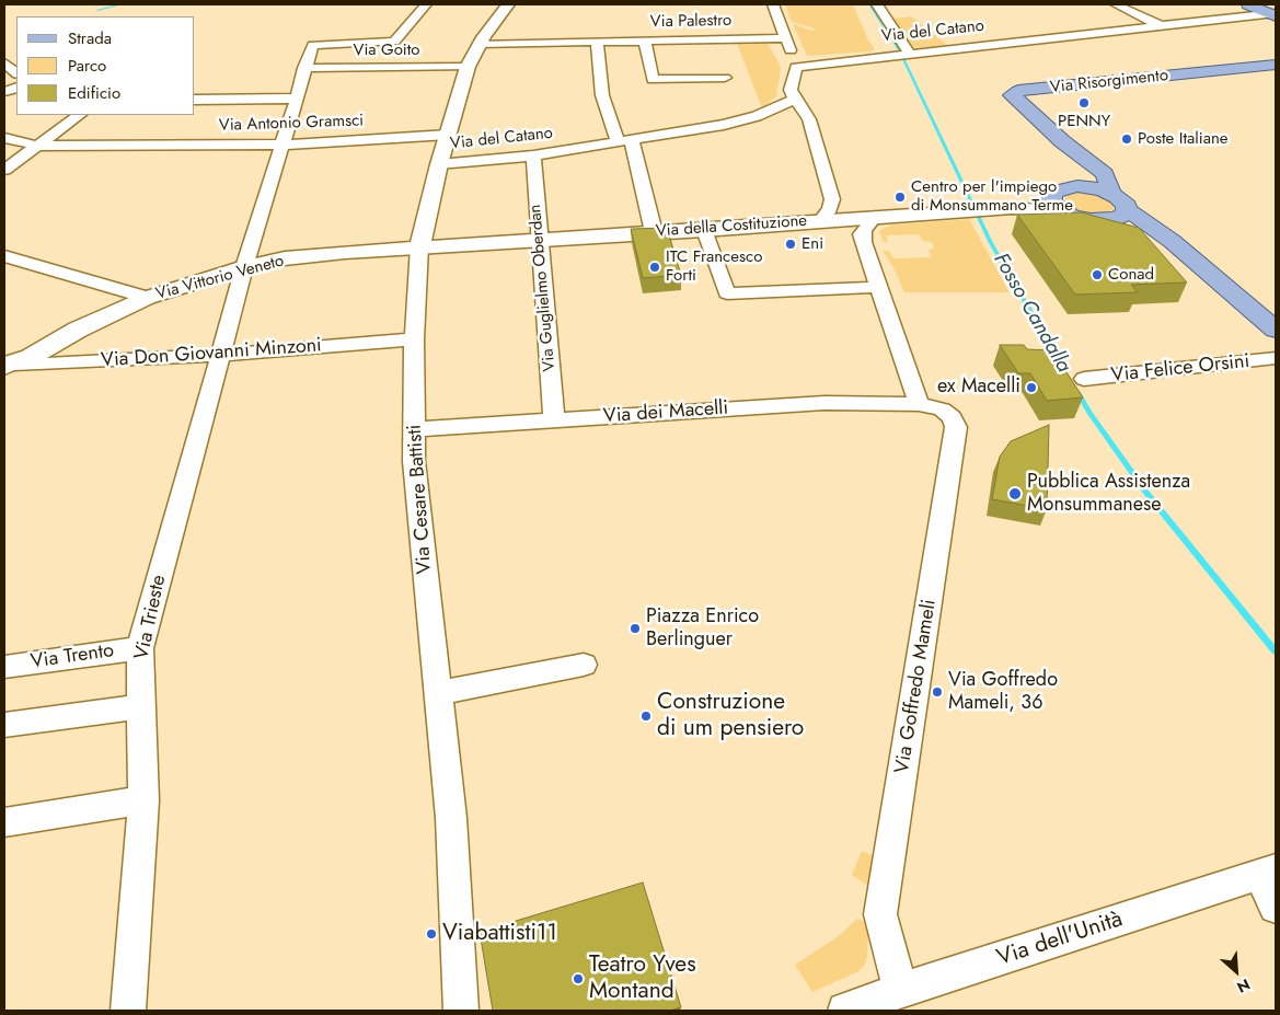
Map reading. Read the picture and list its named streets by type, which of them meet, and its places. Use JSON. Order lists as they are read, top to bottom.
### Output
{
  "streets": {
    "main road": ["Via Risorgimento"],
    "street": [
      "Via Palestro",
      "Via del Catano",
      "Via Goito",
      "Via Antonio Gramsci",
      "Via della Costituzione",
      "Via Vittorio Veneto",
      "Via Guglielmo Oberdan",
      "Via Don Giovanni Minzoni",
      "Via Felice Orsini",
      "Via dei Macelli",
      "Via Cesare Battisti",
      "Via Trieste",
      "Via Trento",
      "Via Goffredo Mameli",
      "Via dell'Unità"
    ]
  },
  "crossings": [
    ["Via Palestro", "Via Cesare Battisti"],
    ["Via del Catano", "Via Guglielmo Oberdan"],
    ["Via del Catano", "Via Cesare Battisti"],
    ["Via Goito", "Via Cesare Battisti"],
    ["Via Goito", "Via Trieste"],
    ["Via Antonio Gramsci", "Via Cesare Battisti"],
    ["Via Antonio Gramsci", "Via Trieste"],
    ["Via della Costituzione", "Via Vittorio Veneto"],
    ["Via della Costituzione", "Via Guglielmo Oberdan"],
    ["Via della Costituzione", "Via Cesare Battisti"],
    ["Via Vittorio Veneto", "Via Don Giovanni Minzoni"],
    ["Via Vittorio Veneto", "Via Cesare Battisti"],
    ["Via Vittorio Veneto", "Via Trieste"],
    ["Via Guglielmo Oberdan", "Via dei Macelli"],
    ["Via Don Giovanni Minzoni", "Via Cesare Battisti"],
    ["Via Don Giovanni Minzoni", "Via Trieste"],
    ["Via dei Macelli", "Via Cesare Battisti"],
    ["Via dei Macelli", "Via Goffredo Mameli"],
    ["Via Trieste", "Via Trento"],
    ["Via Goffredo Mameli", "Via dell'Unità"]
  ],
  "water": ["Fosso Candalla"],
  "places": [
    "PENNY",
    "Poste Italiane",
    "Centro per l'impiego di Monsummano Terme",
    "Eni",
    "ITC Francesco Forti",
    "Conad",
    "ex Macelli",
    "Pubblica Assistenza Monsummanese",
    "Piazza Enrico Berlinguer",
    "Via Goffredo Mameli, 36",
    "Construzione di um pensiero",
    "Viabattisti11",
    "Teatro Yves Montand"
  ],
  "legend": ["Strada", "Parco", "Edificio"],
  "north": "bottom right"
}
